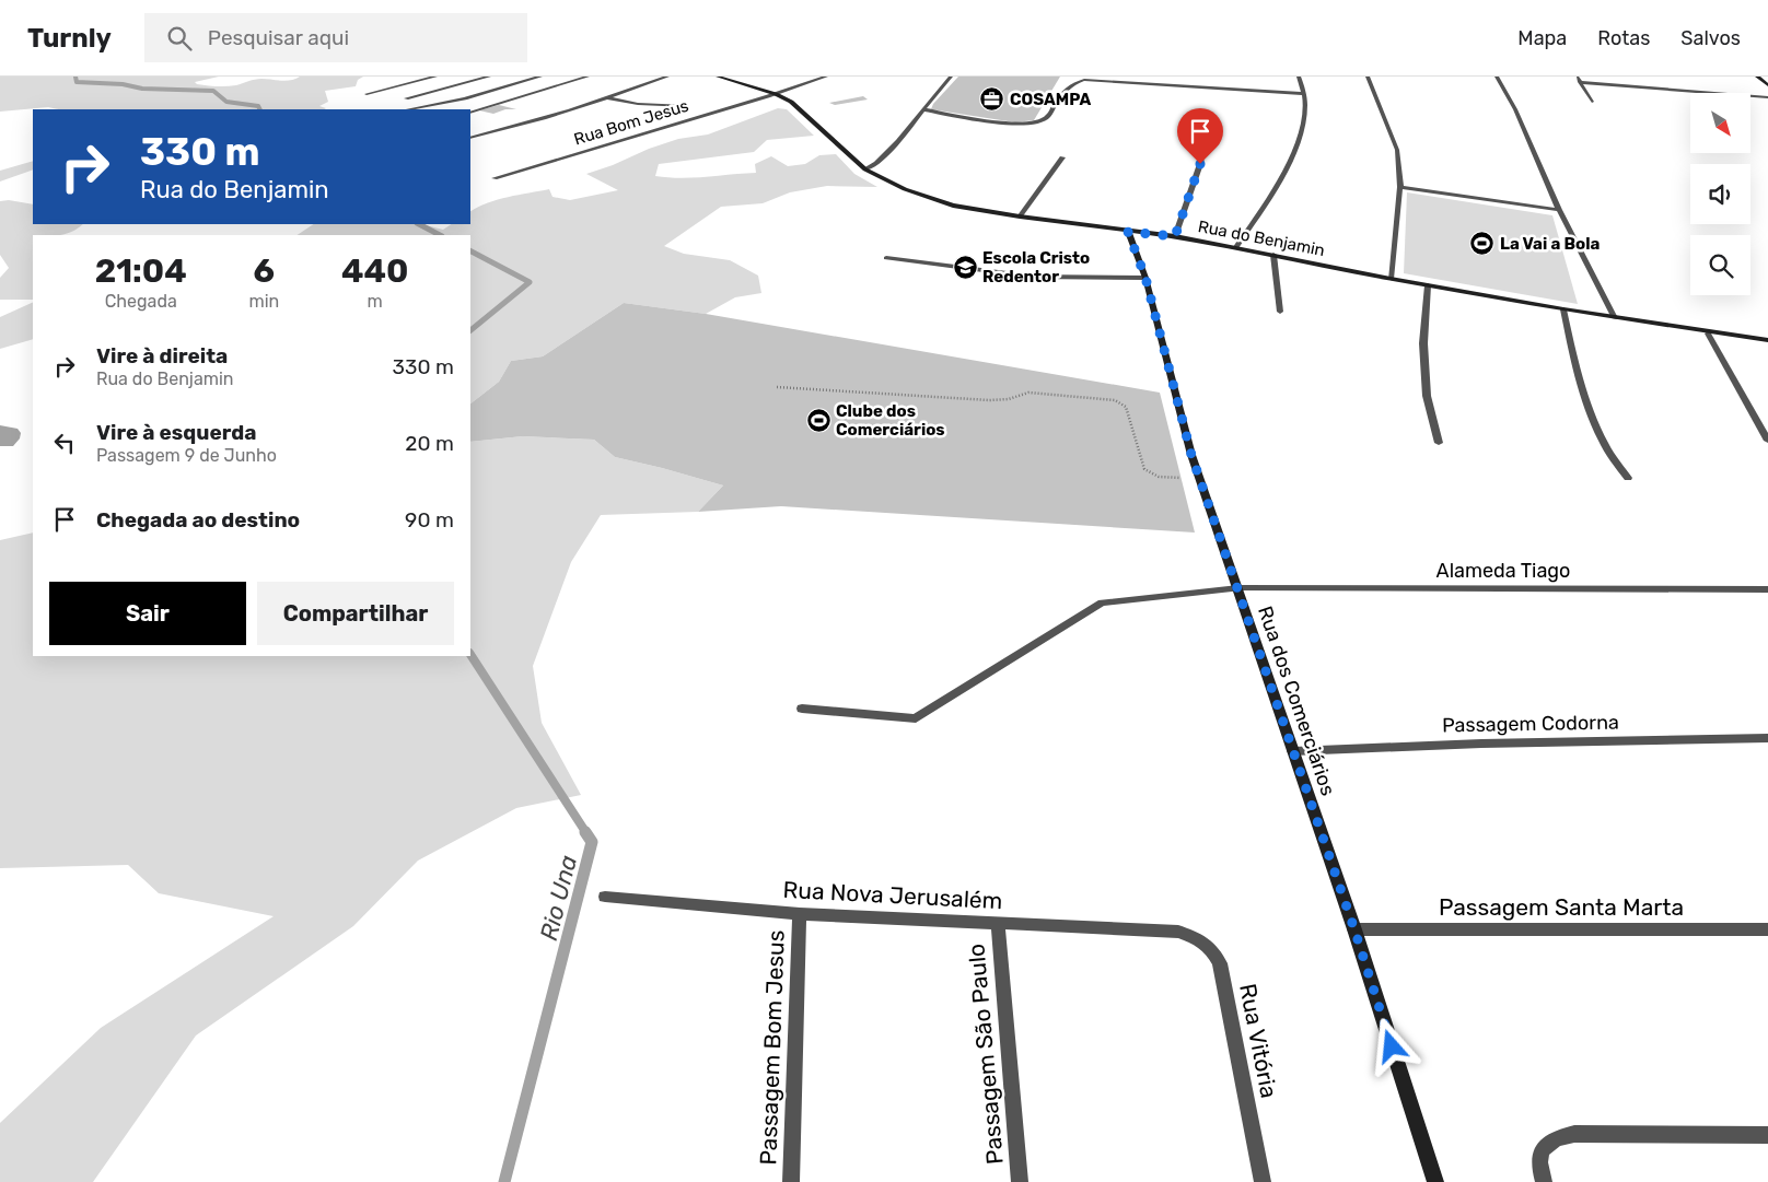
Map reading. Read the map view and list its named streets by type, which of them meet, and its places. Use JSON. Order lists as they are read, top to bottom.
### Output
{
  "streets": {
    "main road": ["Rua do Benjamin", "Rua dos Comerciários"],
    "street": [
      "Rua Bom Jesus",
      "Alameda Tiago",
      "Passagem Codorna",
      "Rua Nova Jerusalém",
      "Passagem Santa Marta",
      "Rua Vitória",
      "Passagem Bom Jesus",
      "Passagem São Paulo"
    ]
  },
  "crossings": [
    ["Rua Bom Jesus", "Rua do Benjamin"],
    ["Rua do Benjamin", "Rua dos Comerciários"],
    ["Alameda Tiago", "Rua dos Comerciários"],
    ["Rua dos Comerciários", "Passagem Codorna"],
    ["Rua dos Comerciários", "Passagem Santa Marta"],
    ["Rua Nova Jerusalém", "Rua Vitória"],
    ["Rua Nova Jerusalém", "Passagem Bom Jesus"],
    ["Rua Nova Jerusalém", "Passagem São Paulo"]
  ],
  "water": ["Rio Una"],
  "places": {
    "office": ["COSAMPA"],
    "sports": ["La Vai a Bola", "Clube dos Comerciários"],
    "school or university": ["Escola Cristo Redentor"]
  },
  "north": "bottom right",
  "page": {
    "header": "Turnly",
    "search": "Pesquisar aqui",
    "nav": ["Mapa", "Rotas", "Salvos"],
    "turn": ["330 m", "Rua do Benjamin"],
    "eta": [
      "21:04",
      "Chegada",
      "6",
      "min",
      "440",
      "m"
    ],
    "list": [
      {
        "name": "Vire à direita",
        "note": "Rua do Benjamin",
        "value": "330 m"
      },
      {
        "name": "Vire à esquerda",
        "note": "Passagem 9 de Junho",
        "value": "20 m"
      },
      {
        "name": "Chegada ao destino",
        "value": "90 m"
      }
    ],
    "buttons": ["Sair", "Compartilhar"]
  }
}
